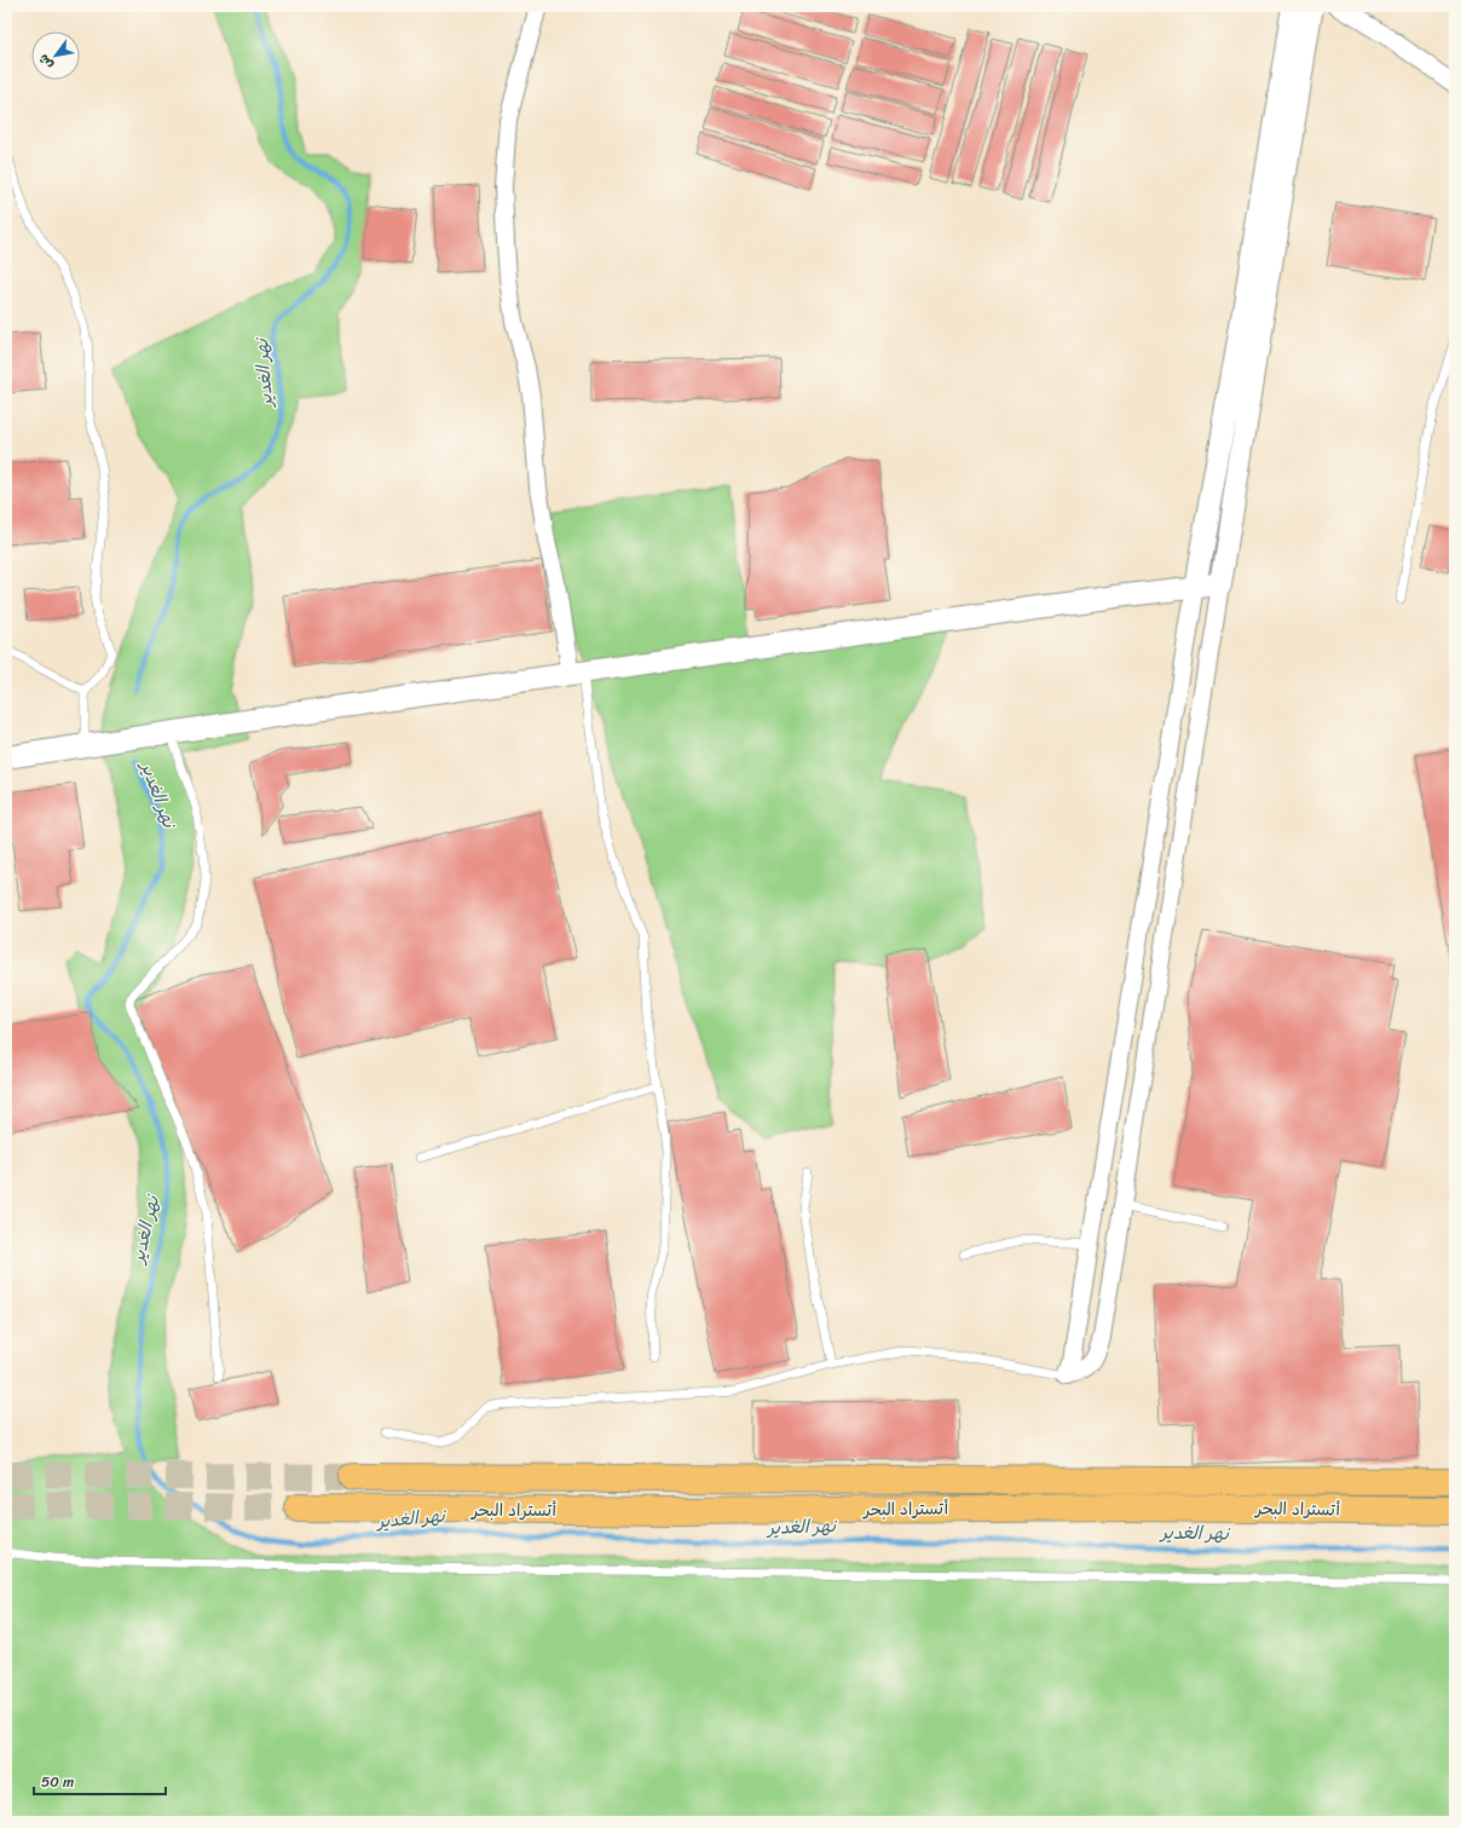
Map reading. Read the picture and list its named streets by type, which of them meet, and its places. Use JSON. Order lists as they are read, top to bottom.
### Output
{
  "streets": {
    "highway": ["أتستراد البحر"]
  },
  "water": ["نهر الغدير"],
  "scale_bar": "50 m",
  "north": "bottom left"
}
